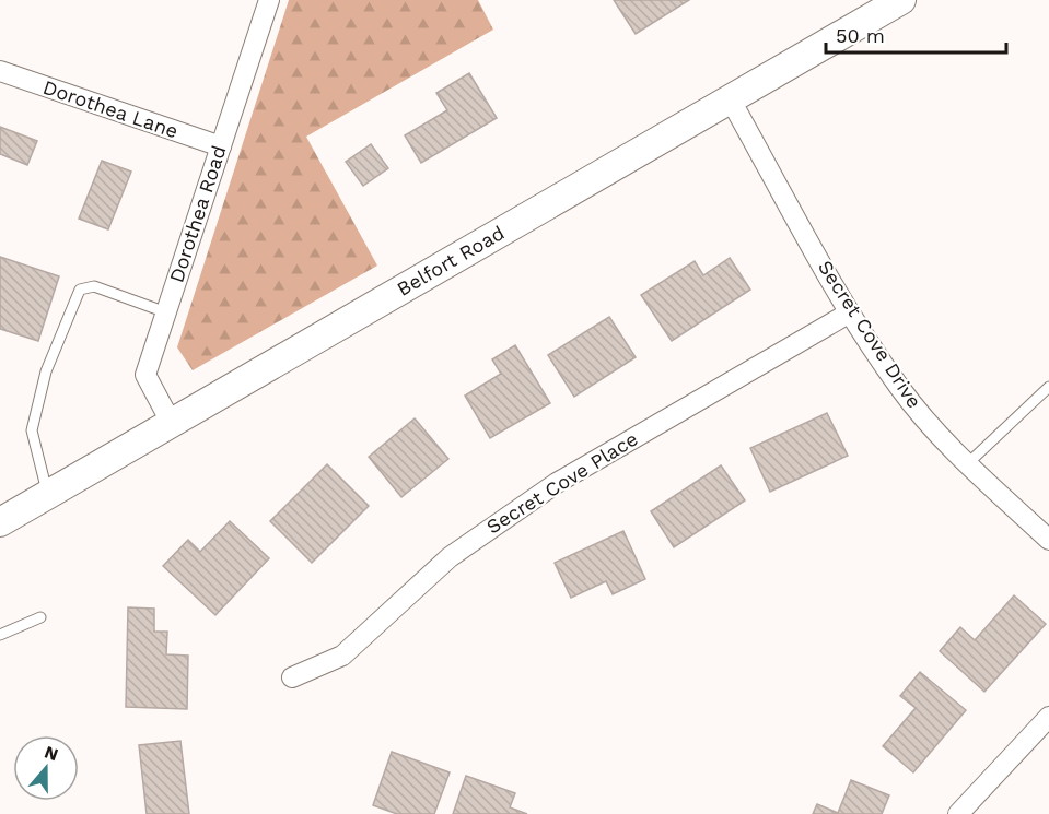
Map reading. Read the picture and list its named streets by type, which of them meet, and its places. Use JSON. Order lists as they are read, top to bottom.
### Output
{
  "streets": {
    "street": [
      "Dorothea Lane",
      "Dorothea Road",
      "Belfort Road",
      "Secret Cove Drive",
      "Secret Cove Place"
    ]
  },
  "crossings": [
    ["Dorothea Lane", "Dorothea Road"],
    ["Dorothea Road", "Belfort Road"],
    ["Belfort Road", "Secret Cove Drive"],
    ["Secret Cove Drive", "Secret Cove Place"]
  ],
  "scale_bar": "50 m",
  "north": "top"
}
